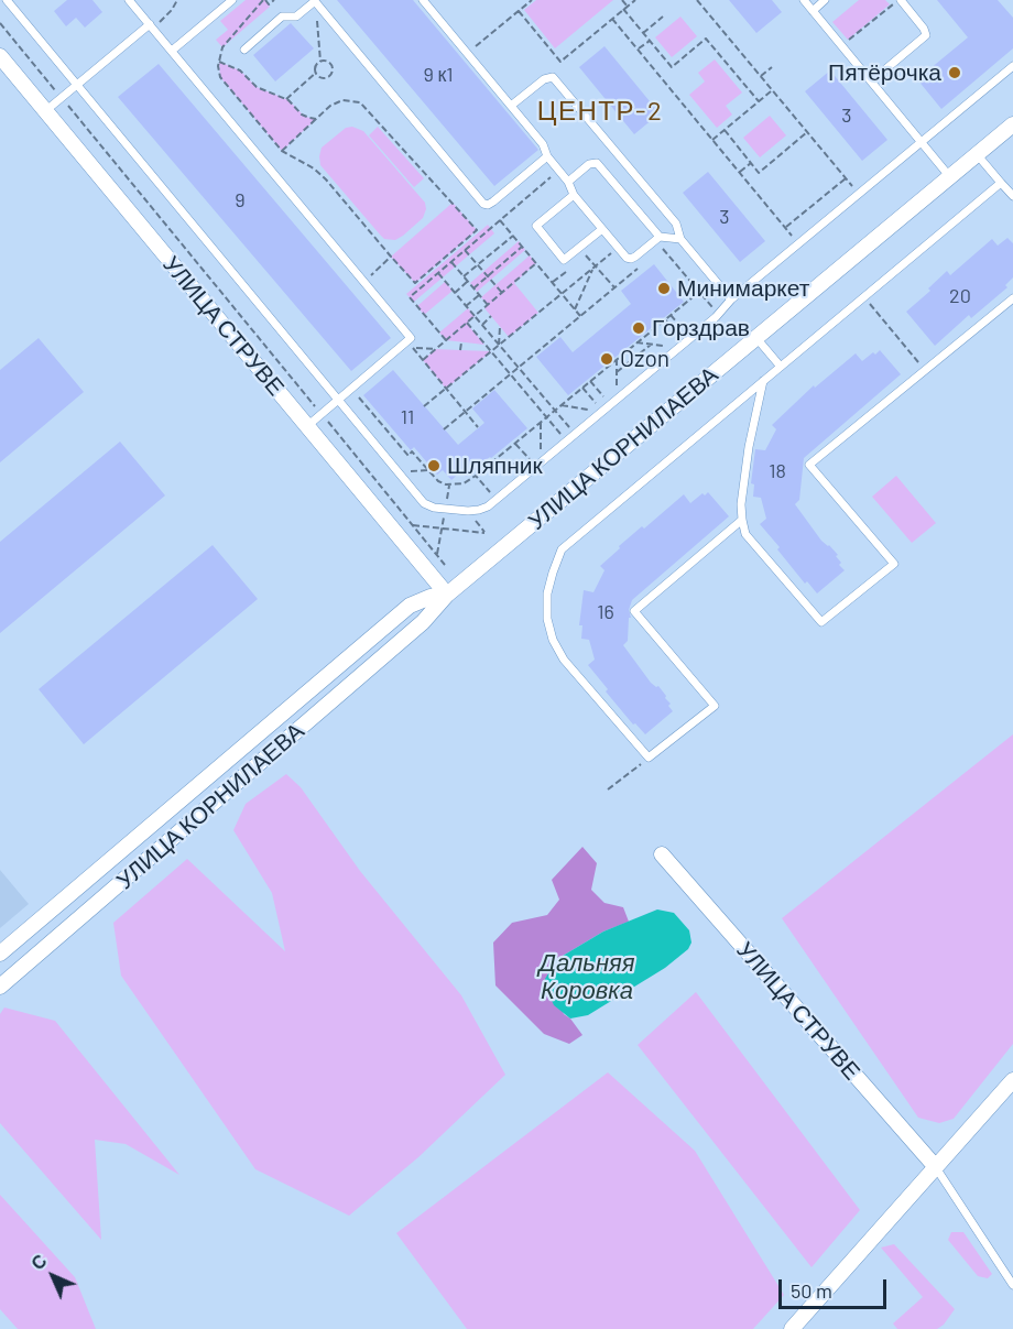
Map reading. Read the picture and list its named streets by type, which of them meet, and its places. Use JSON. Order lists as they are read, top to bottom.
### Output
{
  "streets": {
    "street": ["УЛИЦА СТРУВЕ", "УЛИЦА КОРНИЛАЕВА"]
  },
  "crossings": [
    ["УЛИЦА СТРУВЕ", "УЛИЦА КОРНИЛАЕВА"]
  ],
  "districts": ["ЦЕНТР-2"],
  "water": ["Дальняя Коровка"],
  "places": [
    "Пятёрочка",
    "Минимаркет",
    "Горздрав",
    "Ozon",
    "Шляпник"
  ],
  "house_numbers": [
    "9 к1",
    "3",
    "9",
    "3",
    "20",
    "11",
    "18",
    "16"
  ],
  "scale_bar": "50 m",
  "north": "top left"
}
